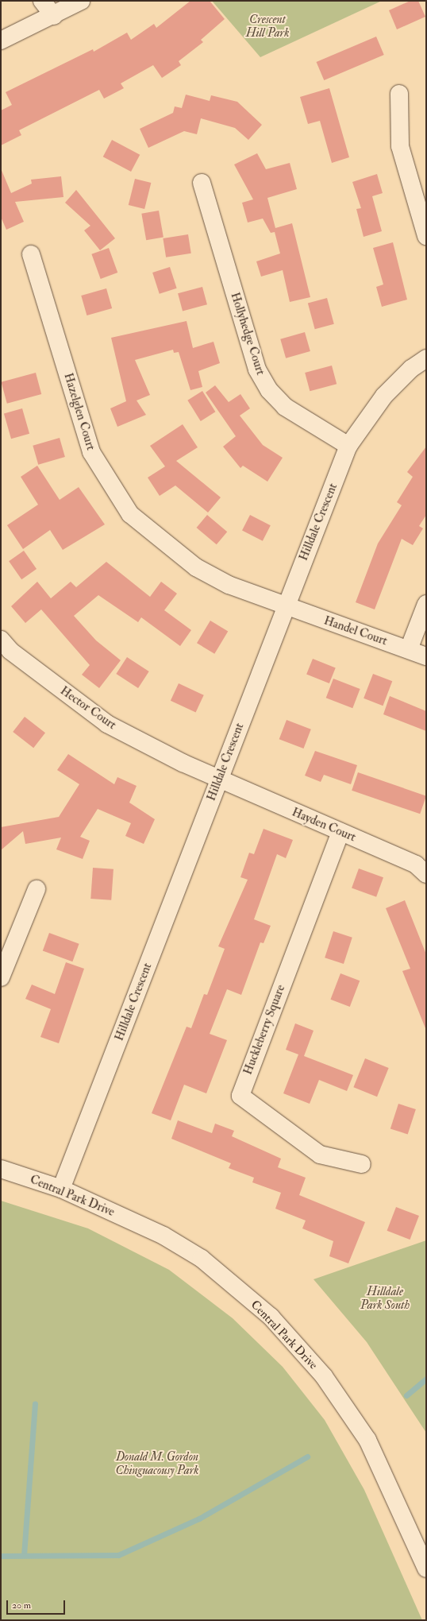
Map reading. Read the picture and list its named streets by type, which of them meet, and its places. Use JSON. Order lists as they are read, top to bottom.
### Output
{
  "streets": {
    "street": [
      "Hollyhedge Court",
      "Hazelglen Court",
      "Hilldale Crescent",
      "Handel Court",
      "Hector Court",
      "Hayden Court",
      "Huckleberry Square",
      "Central Park Drive"
    ]
  },
  "crossings": [
    ["Hollyhedge Court", "Hilldale Crescent"],
    ["Hazelglen Court", "Hilldale Crescent"],
    ["Hazelglen Court", "Handel Court"],
    ["Hilldale Crescent", "Handel Court"],
    ["Hilldale Crescent", "Hector Court"],
    ["Hilldale Crescent", "Hayden Court"],
    ["Hilldale Crescent", "Central Park Drive"],
    ["Hector Court", "Hayden Court"],
    ["Hayden Court", "Huckleberry Square"]
  ],
  "parks": ["Crescent Hill Park", "Hilldale Park South", "Donald M. Gordon Chinguacousy Park"],
  "scale_bar": "20 m"
}
